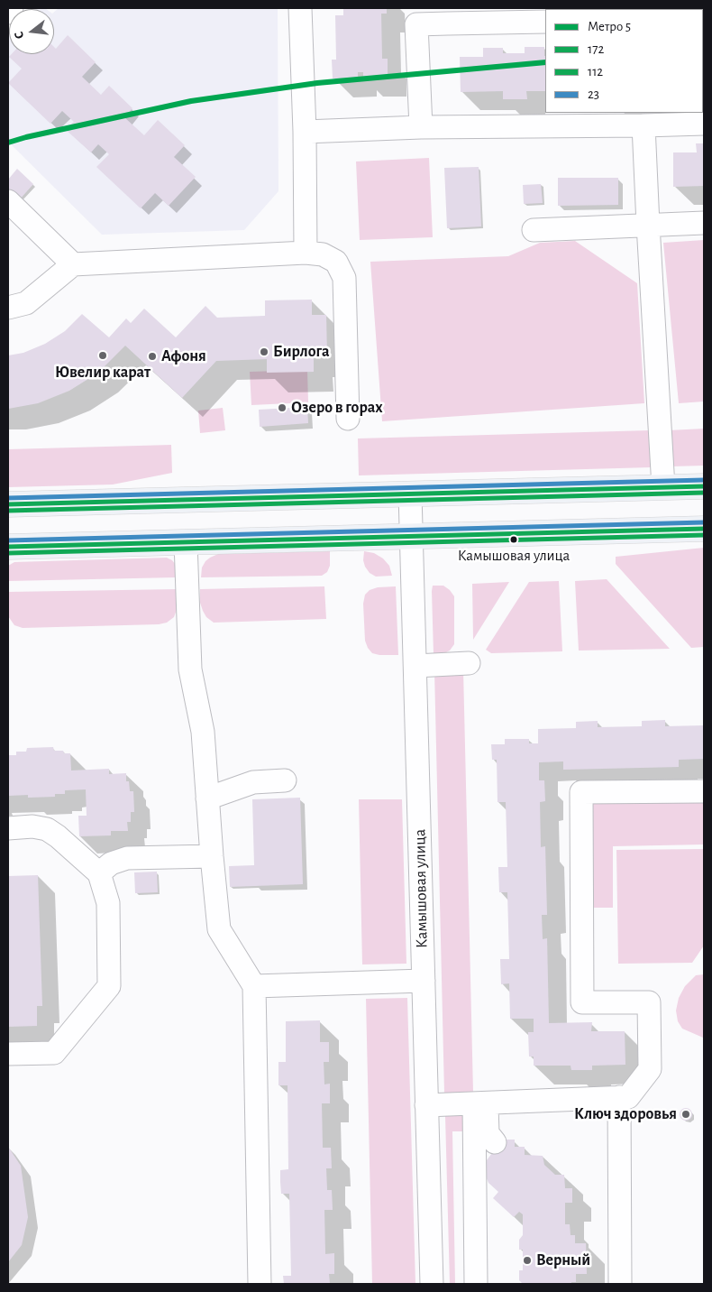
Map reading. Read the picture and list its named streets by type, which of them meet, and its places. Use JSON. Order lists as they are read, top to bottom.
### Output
{
  "streets": {
    "street": ["Камышовая улица"]
  },
  "places": [
    "Бирлога",
    "Ювелир карат",
    "Афоня",
    "Озеро в горах",
    "Камышовая улица",
    "Ключ здоровья",
    "Верный"
  ],
  "lines": [
    "metro line 5",
    "transit line 23",
    "transit line 172",
    "transit line 112"
  ],
  "legend": [
    "Метро 5",
    "172",
    "112",
    "23"
  ],
  "north": "left"
}
